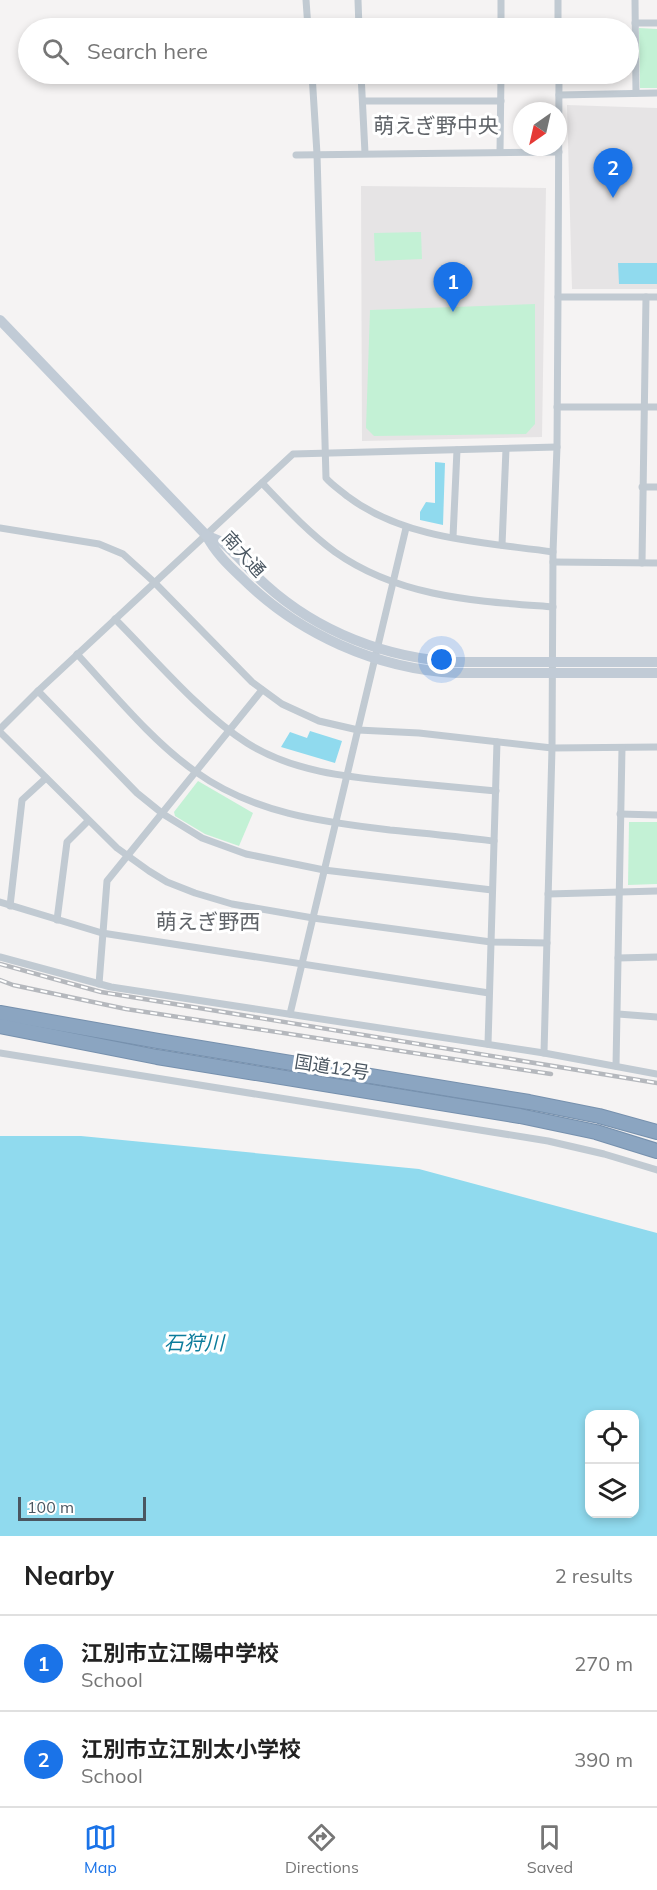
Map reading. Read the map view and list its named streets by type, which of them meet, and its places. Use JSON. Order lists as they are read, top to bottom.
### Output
{
  "streets": {
    "highway": ["国道12号"],
    "street": ["南大通"]
  },
  "districts": ["萌えぎ野中央", "萌えぎ野西"],
  "water": ["石狩川"],
  "scale_bar": "100 m",
  "north": "bottom left",
  "page": {
    "search": "Search here",
    "pins": ["2", "1"],
    "scale": "100 m",
    "heading": ["Nearby", "2 results"],
    "list": [
      {
        "mark": "1",
        "name": "江別市立江陽中学校",
        "note": "School",
        "value": "270 m"
      },
      {
        "mark": "2",
        "name": "江別市立江別太小学校",
        "note": "School",
        "value": "390 m"
      }
    ],
    "nav": ["Map", "Directions", "Saved"]
  }
}
